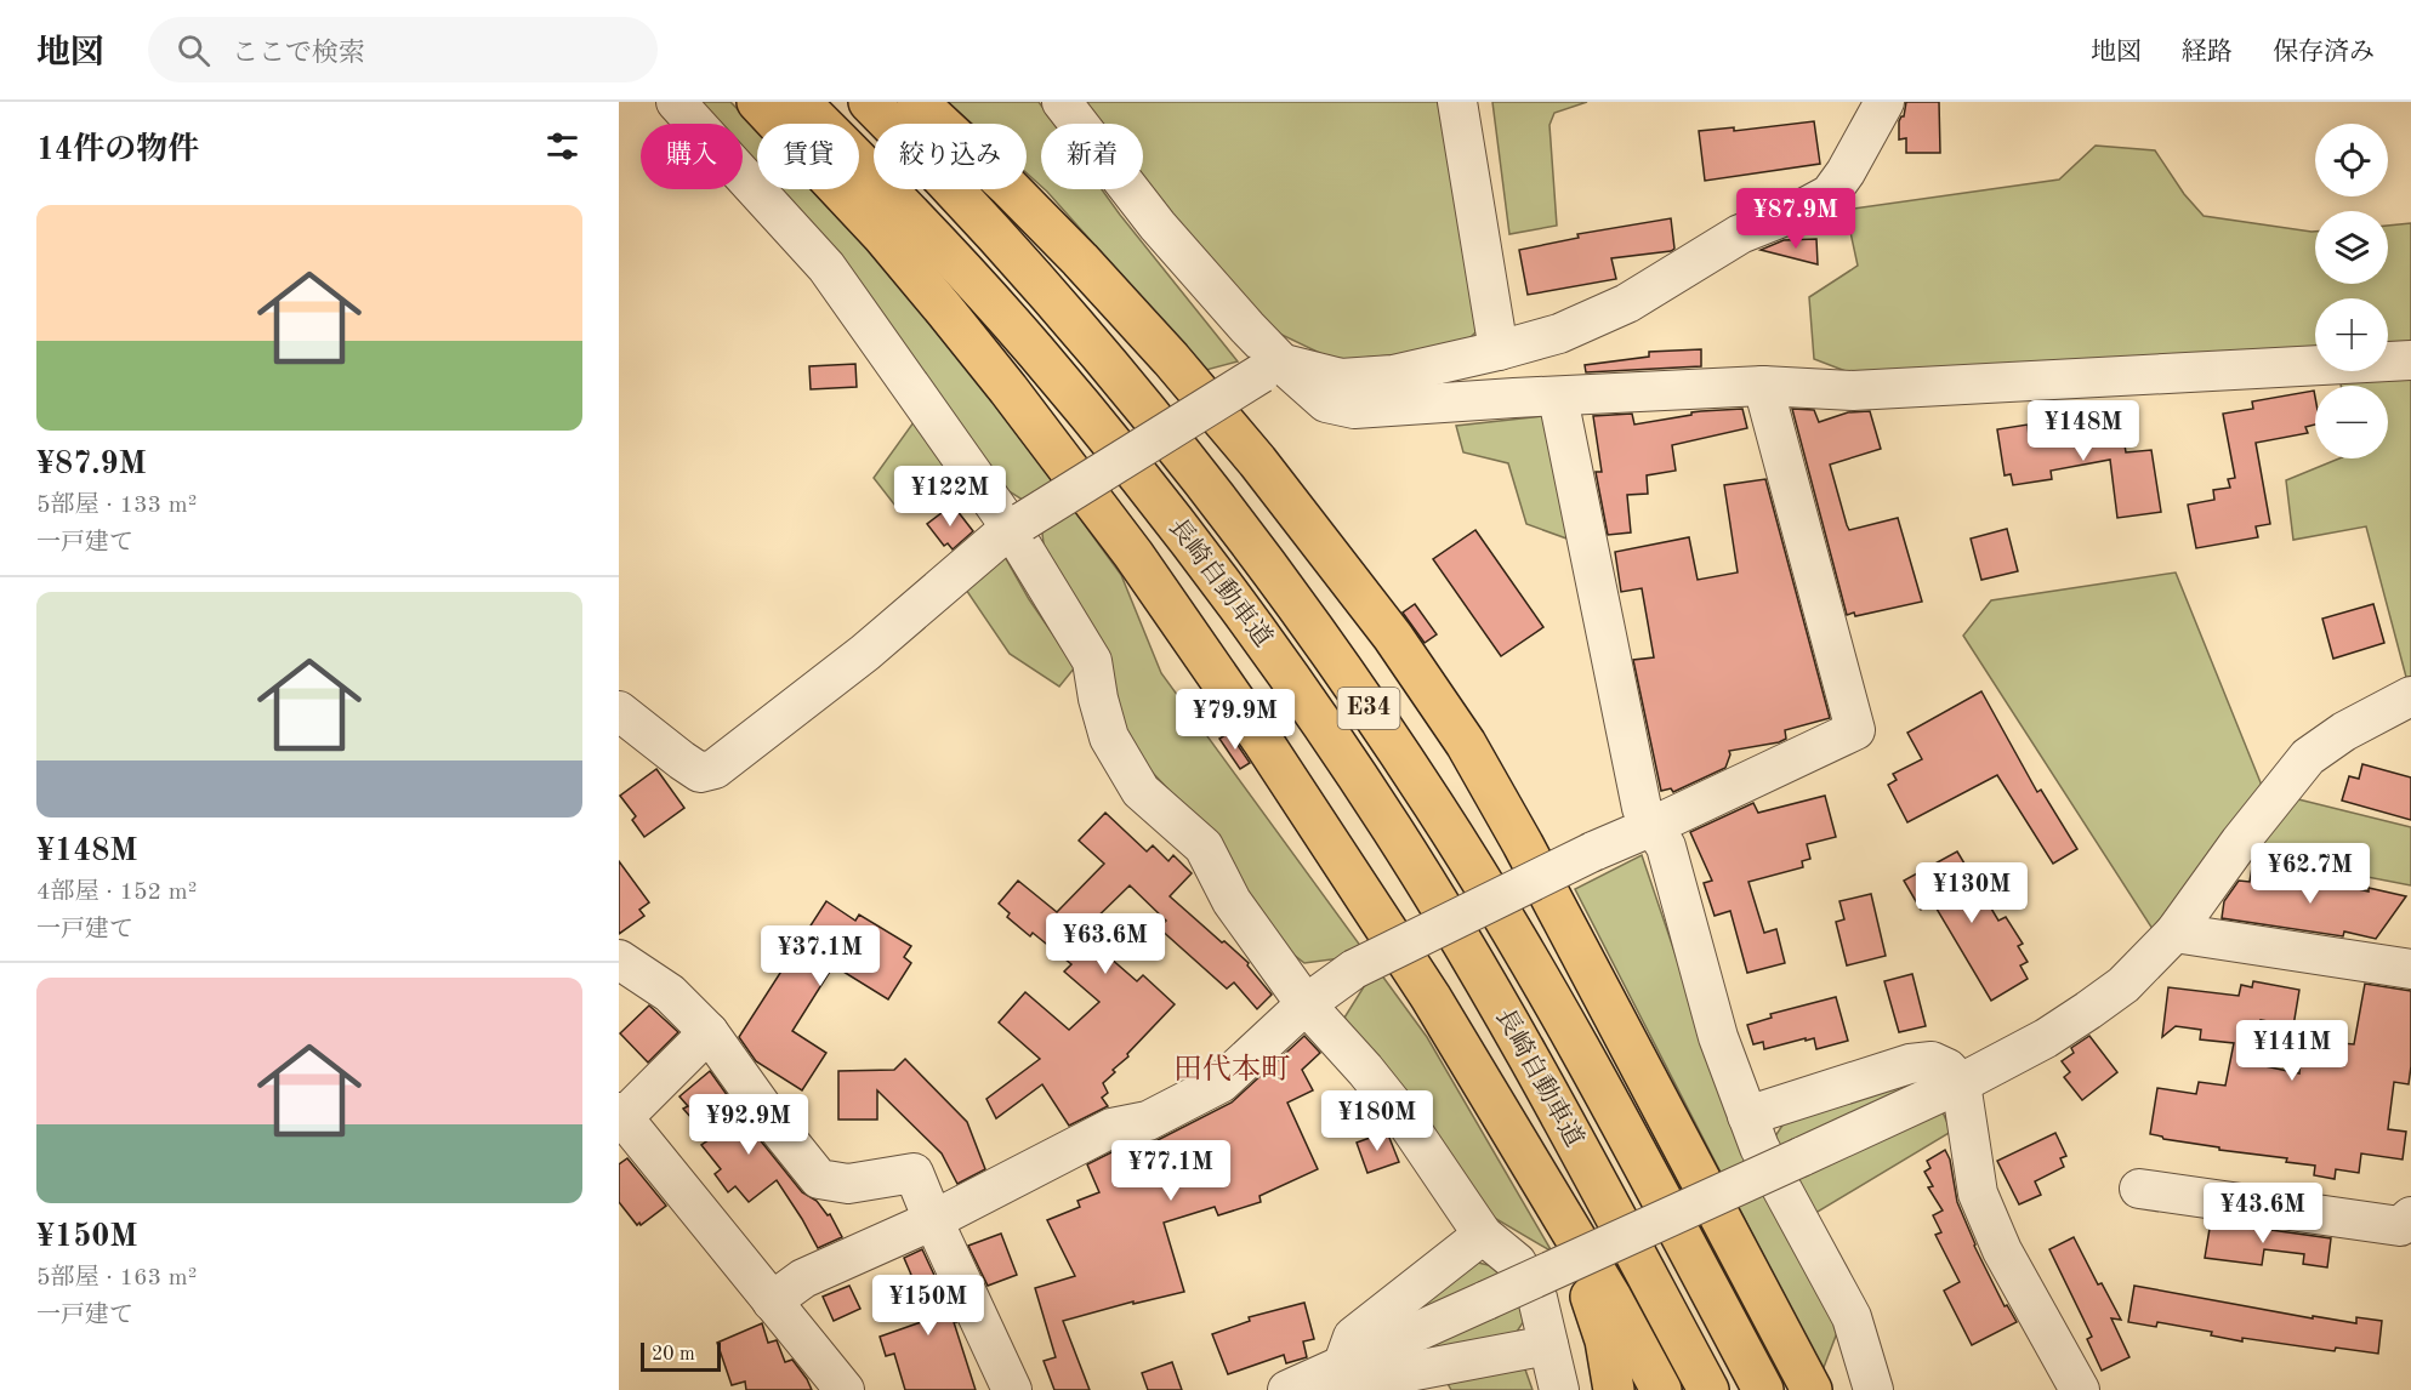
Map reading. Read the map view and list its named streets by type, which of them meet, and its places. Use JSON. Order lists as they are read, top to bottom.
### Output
{
  "streets": {
    "highway": ["長崎自動車道", "E34"]
  },
  "districts": ["田代本町"],
  "scale_bar": "20 m",
  "page": {
    "header": "地図",
    "search": "ここで検索",
    "nav": ["地図", "経路", "保存済み"],
    "heading": "14件の物件",
    "map_buttons": ["+", "−"],
    "chip": [
      "購入",
      "賃貸",
      "絞り込み",
      "新着"
    ],
    "price": [
      "¥87.9M",
      "¥148M",
      "¥122M",
      "¥79.9M",
      "¥62.7M",
      "¥130M",
      "¥63.6M",
      "¥37.1M",
      "¥141M",
      "¥180M",
      "¥92.9M",
      "¥77.1M",
      "¥43.6M",
      "¥150M"
    ],
    "list": [
      {
        "name": "¥87.9M",
        "note": "5部屋 · 133 m² · 一戸建て"
      },
      {
        "name": "¥148M",
        "note": "4部屋 · 152 m² · 一戸建て"
      },
      {
        "name": "¥150M",
        "note": "5部屋 · 163 m² · 一戸建て"
      }
    ],
    "scale": "20 m"
  }
}
